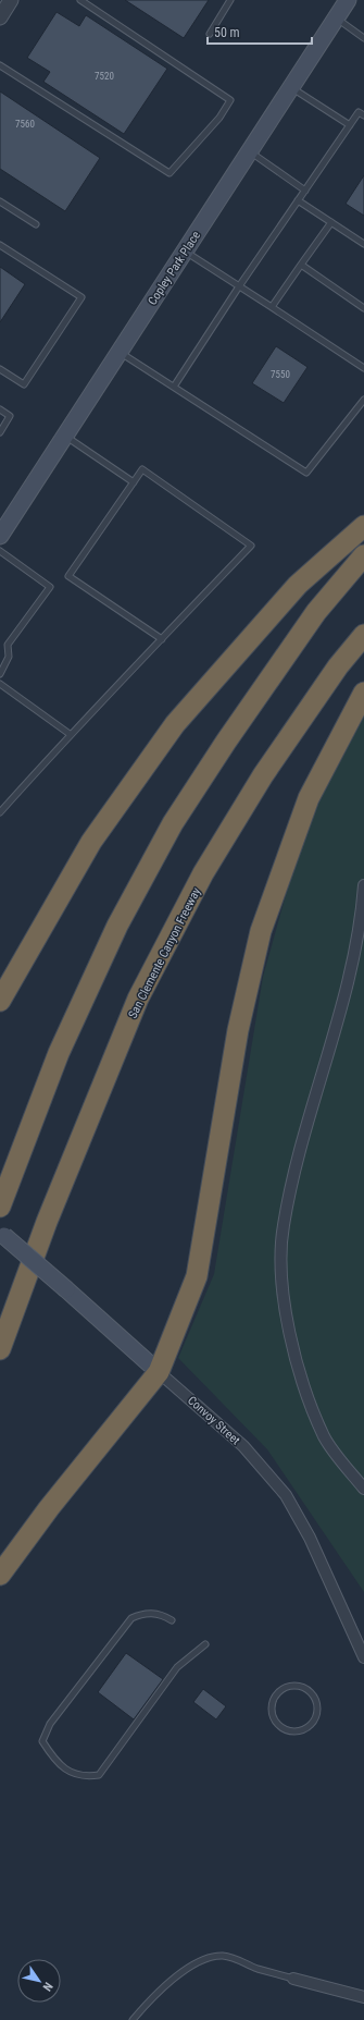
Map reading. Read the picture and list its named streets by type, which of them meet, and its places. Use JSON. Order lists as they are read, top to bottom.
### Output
{
  "streets": {
    "highway": ["San Clemente Canyon Freeway"],
    "main road": ["Copley Park Place", "Convoy Street"]
  },
  "house_numbers": ["7520", "7560", "7550"],
  "scale_bar": "50 m",
  "north": "bottom right"
}
